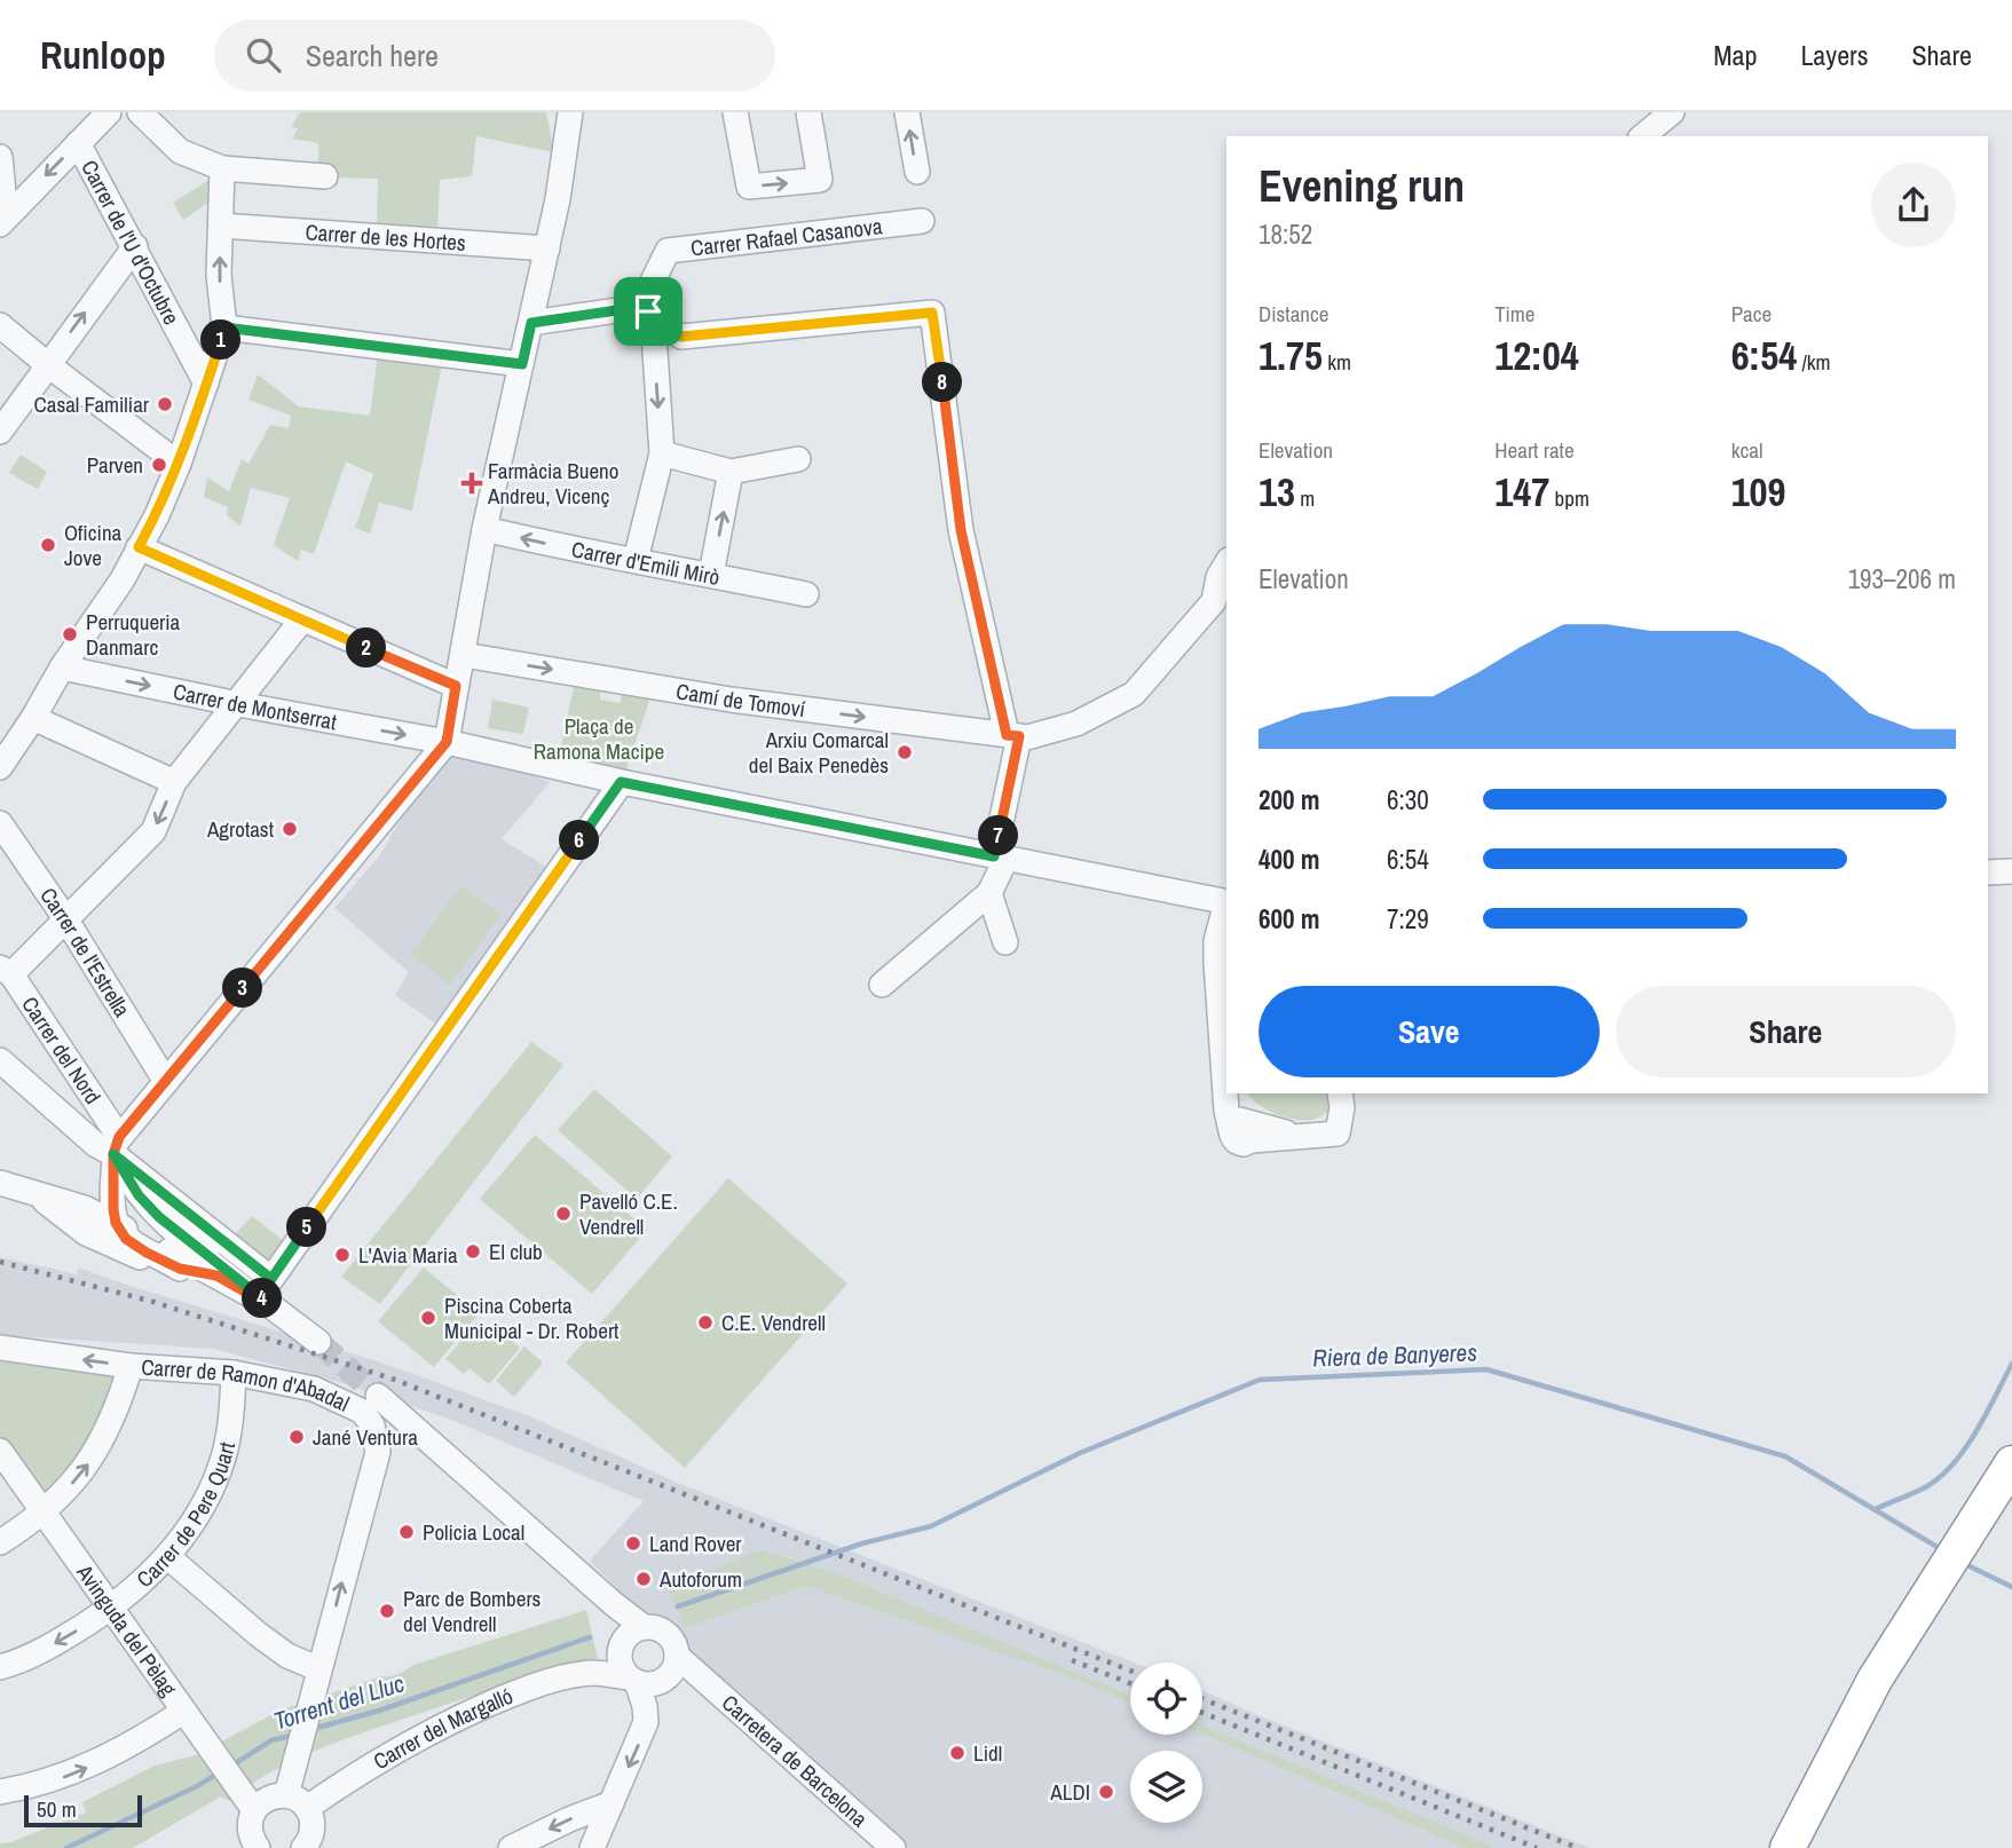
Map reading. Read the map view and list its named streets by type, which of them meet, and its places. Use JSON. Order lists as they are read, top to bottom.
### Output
{
  "streets": {
    "street": [
      "Carrer de les Hortes",
      "Carrer Rafael Casanova",
      "Carrer de l'U d'Octubre",
      "Carrer d'Emili Mirò",
      "Camí de Tomoví",
      "Carrer de Montserrat",
      "Carrer de l'Estrella",
      "Carrer del Nord",
      "Carrer de Ramon d'Abadal",
      "Carrer de Pere Quart",
      "Avinguda del Pèlag",
      "Carrer del Margalló",
      "Carretera de Barcelona"
    ]
  },
  "crossings": [
    ["Carrer de Ramon d'Abadal", "Carrer de Pere Quart"],
    ["Carrer de Ramon d'Abadal", "Carrer del Margalló"],
    ["Carrer de Pere Quart", "Avinguda del Pèlag"],
    ["Avinguda del Pèlag", "Carrer del Margalló"],
    ["Carrer del Margalló", "Carretera de Barcelona"]
  ],
  "one_way": ["Carrer d'Emili Mirò", "Camí de Tomoví"],
  "water": ["Riera de Banyeres", "Torrent del Lluc"],
  "parks": ["Plaça de Ramona Macipe"],
  "places": {
    "other": [
      "Casal Familiar",
      "Parven",
      "Oficina Jove",
      "Perruqueria Danmarc",
      "Arxiu Comarcal del Baix Penedès",
      "Agrotast",
      "Pavelló C.E. Vendrell",
      "El club",
      "L'Avia Maria",
      "Piscina Coberta Municipal - Dr. Robert",
      "C.E. Vendrell",
      "Jané Ventura",
      "Policia Local",
      "Land Rover",
      "Autoforum",
      "Parc de Bombers del Vendrell",
      "Lidl",
      "ALDI"
    ],
    "health": ["Farmàcia Bueno Andreu, Vicenç"]
  },
  "scale_bar": "50 m",
  "page": {
    "header": "Runloop",
    "search": "Search here",
    "nav": ["Map", "Layers", "Share"],
    "heading": ["Evening run", "18:52"],
    "stats": [
      ["Distance", "1.75 km"],
      ["Time", "12:04"],
      ["Pace", "6:54 /km"],
      ["Elevation", "13 m"],
      ["Heart rate", "147 bpm"],
      ["kcal", "109"]
    ],
    "pins": [
      "1",
      "8",
      "2",
      "7",
      "6",
      "3",
      "5",
      "4"
    ],
    "chart": ["Elevation", "193–206 m"],
    "list": [
      {
        "name": "200 m",
        "note": "6:30"
      },
      {
        "name": "400 m",
        "note": "6:54"
      },
      {
        "name": "600 m",
        "note": "7:29"
      }
    ],
    "buttons": ["Save", "Share"],
    "scale": "50 m"
  }
}
